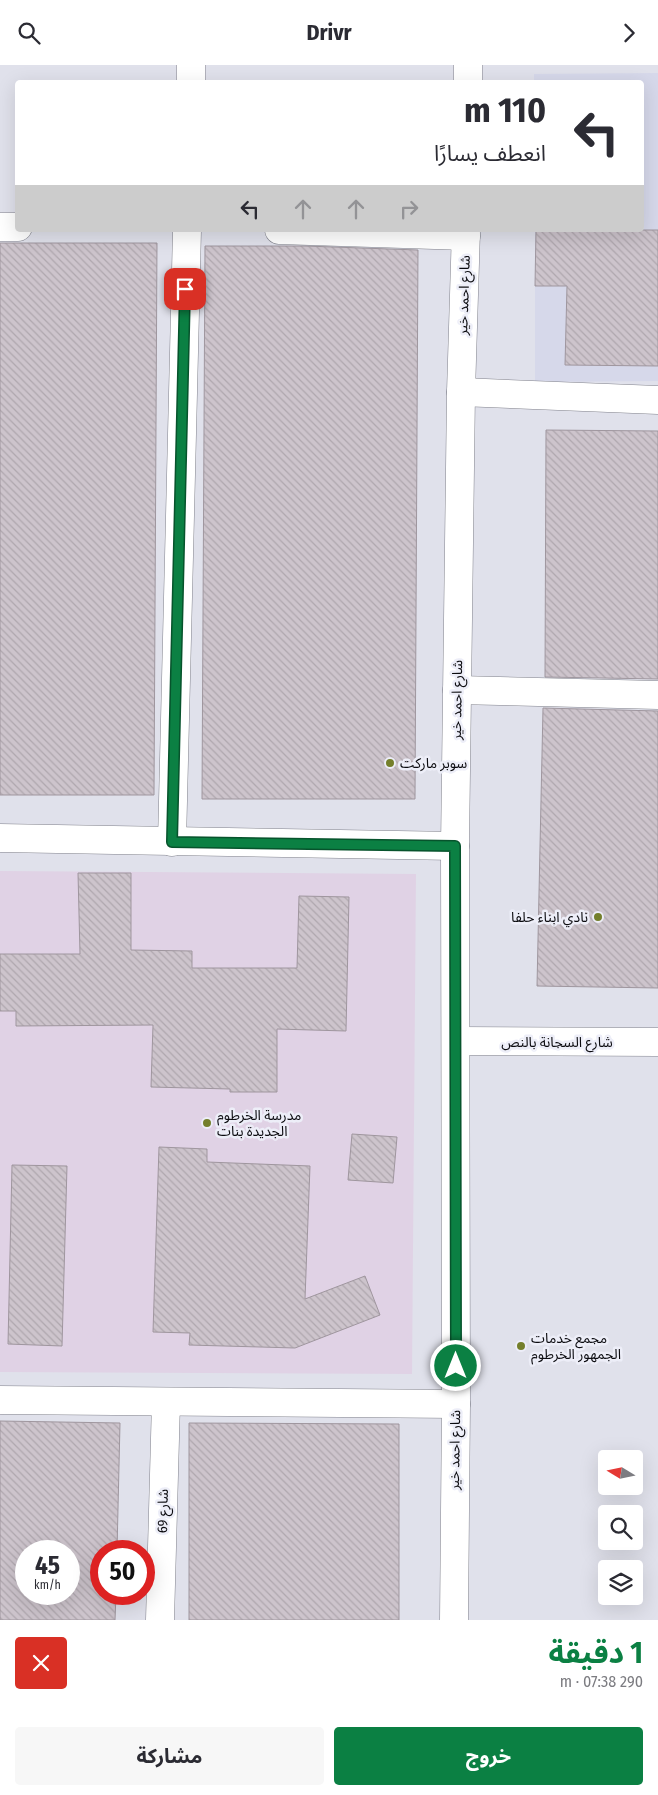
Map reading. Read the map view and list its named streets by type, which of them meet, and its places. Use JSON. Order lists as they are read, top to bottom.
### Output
{
  "streets": {
    "street": ["شارع احمد خير", "شارع السجانة بالنص", "شارع 69"]
  },
  "crossings": [
    ["شارع احمد خير", "شارع السجانة بالنص"]
  ],
  "places": [
    "سوبر ماركت",
    "نادي ابناء حلفا",
    "مدرسة الخرطوم الجديدة بنات",
    "مجمع خدمات الجمهور الخرطوم"
  ],
  "north": "left",
  "page": {
    "header": "Drivr",
    "turn": ["110 m", "انعطف يسارًا"],
    "speed": "45 km/h",
    "limit": "50",
    "heading": ["1 دقيقة", "290 m · 07:38"],
    "buttons": ["خروج", "مشاركة"]
  }
}
